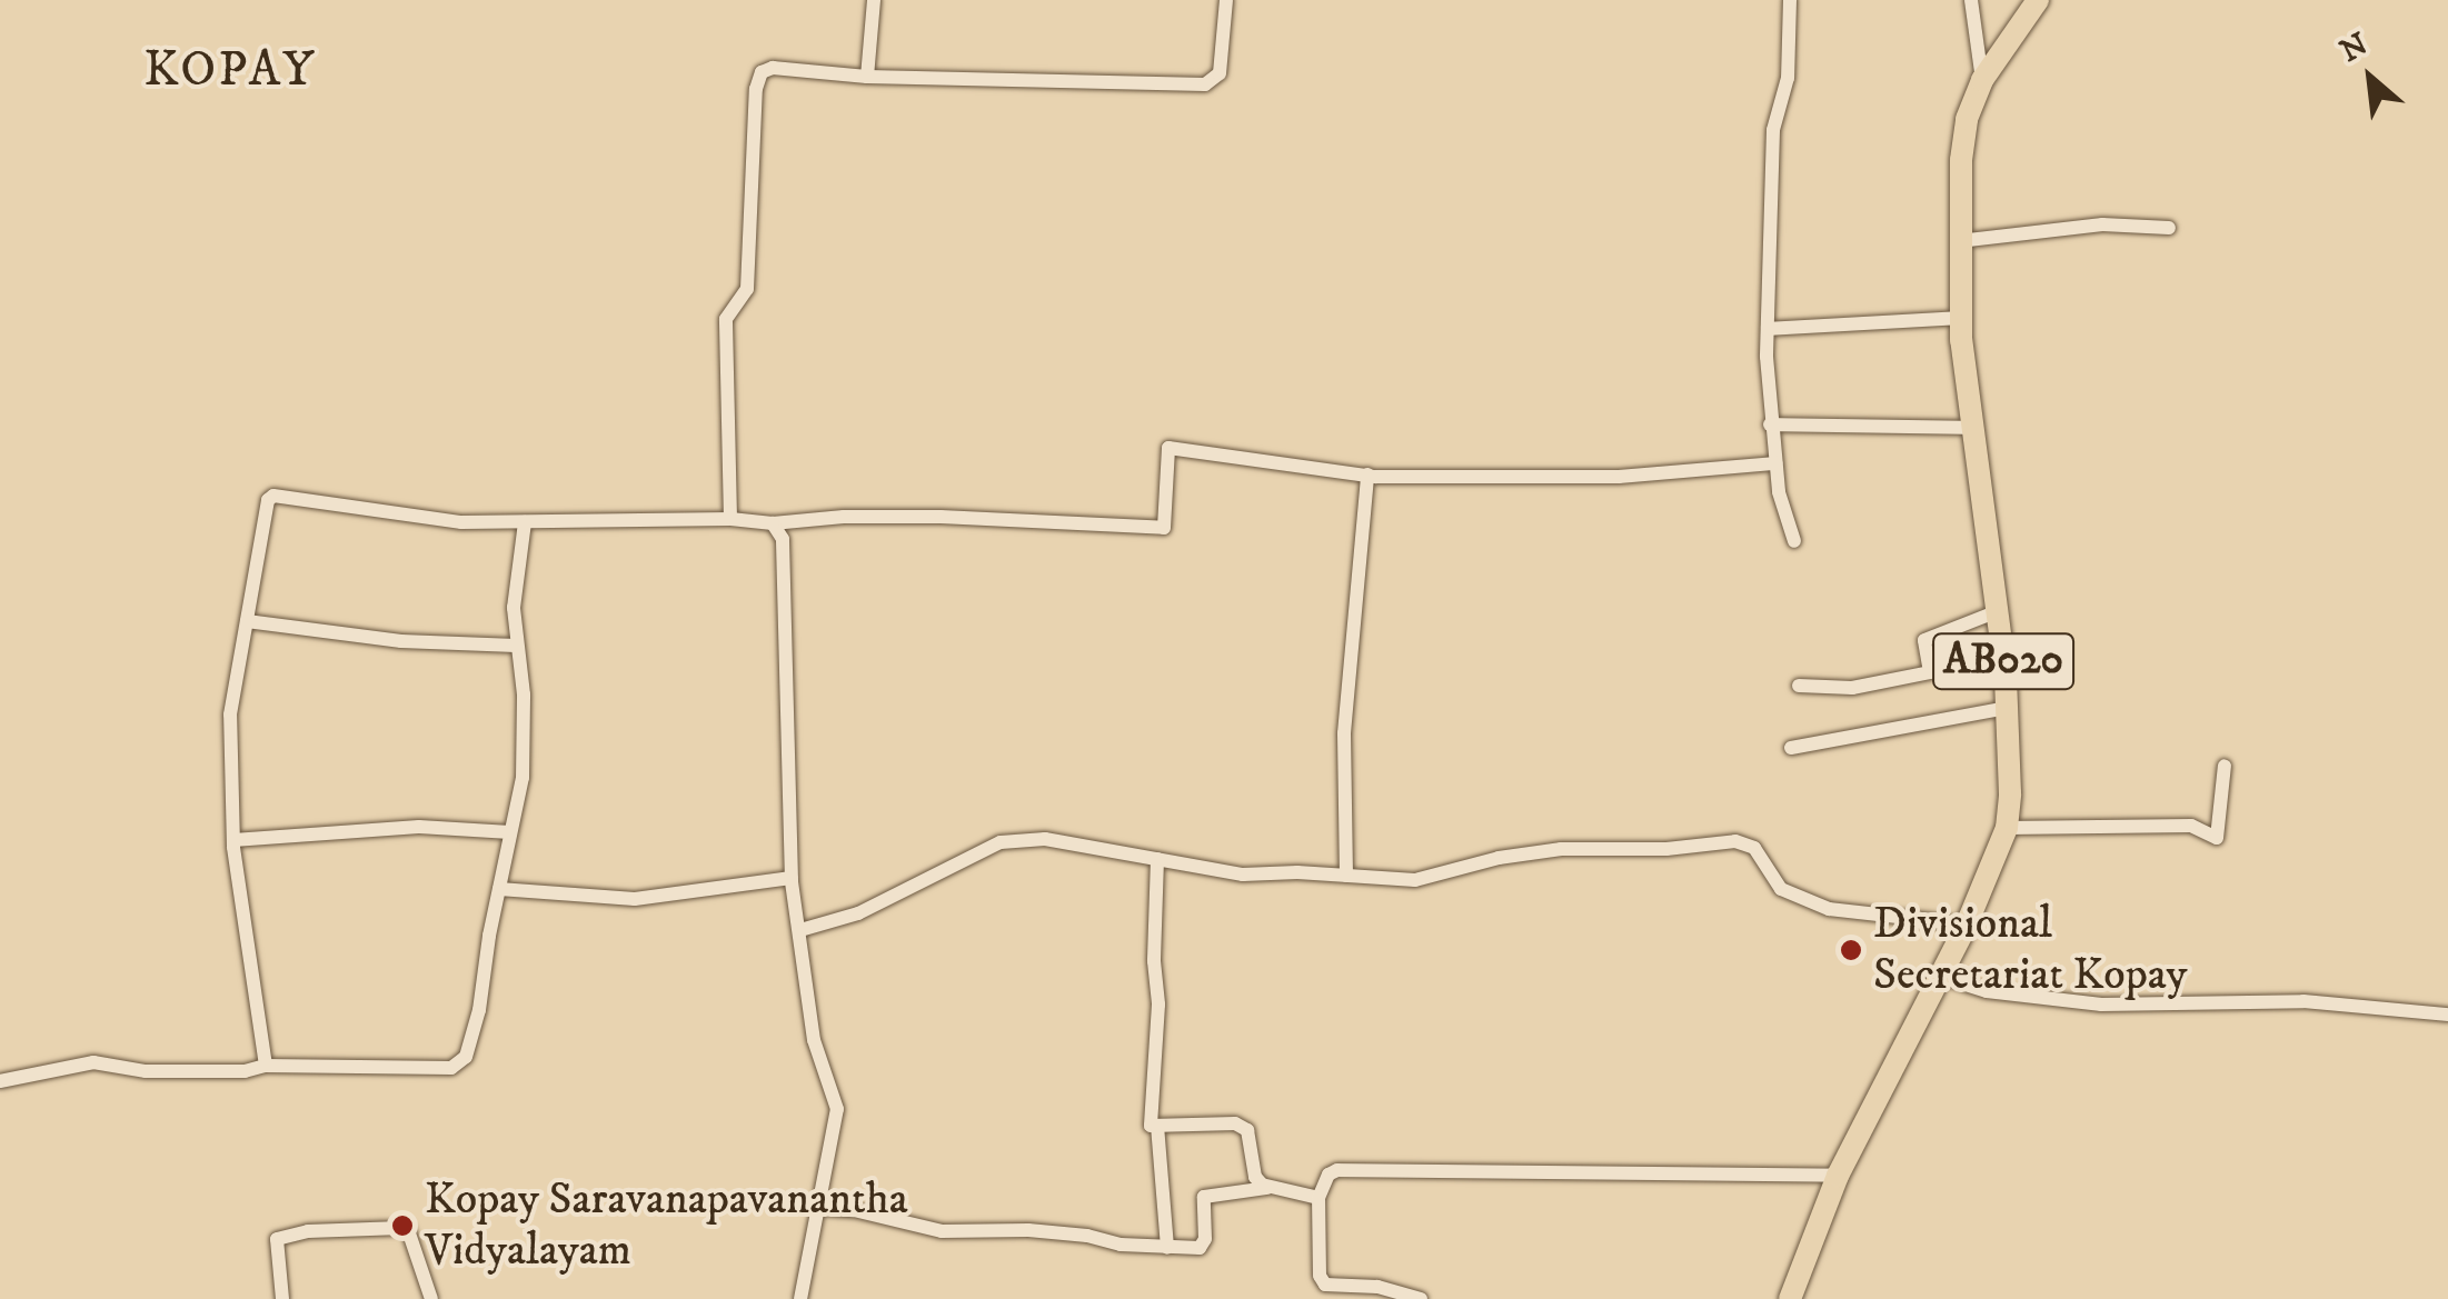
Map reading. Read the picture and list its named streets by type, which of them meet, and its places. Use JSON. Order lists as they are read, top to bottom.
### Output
{
  "streets": {
    "main road": ["AB020"]
  },
  "districts": ["KOPAY"],
  "places": ["Divisional Secretariat Kopay", "Kopay Saravanapavanantha Vidyalayam"],
  "north": "top left"
}
